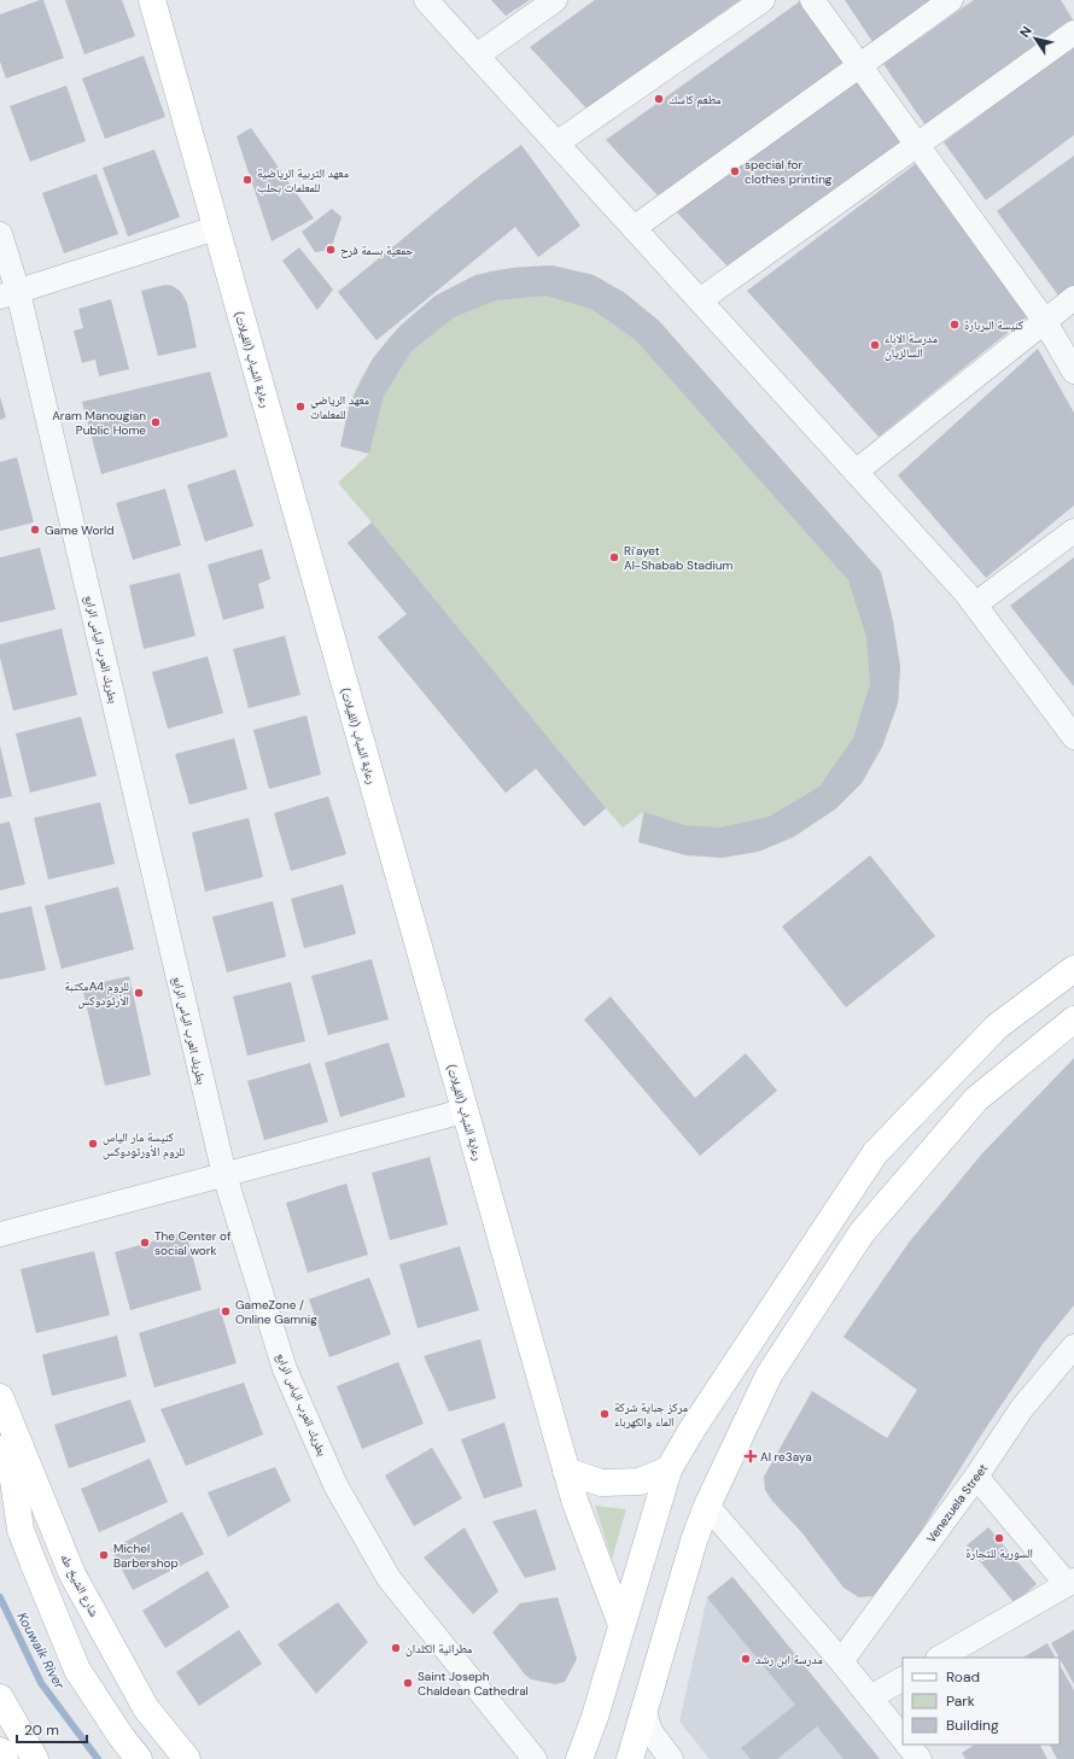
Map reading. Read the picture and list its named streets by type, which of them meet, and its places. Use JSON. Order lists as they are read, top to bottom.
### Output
{
  "streets": {
    "main road": ["رعاية الشباب (الفيلات)", "شارع الشيخ طه"],
    "street": ["بطريك العرب الياس الرابع", "Venezuela Street"]
  },
  "water": ["Kouwaik River"],
  "places": {
    "other": [
      "مطعم كاسك",
      "special for clothes printing",
      "معهد التربية الرياضية للمعلمات بحلب",
      "جمعية بسمة فرح",
      "كنيسة البربارة",
      "مدرسة الاباء السالزيان",
      "معهد الرياضي للمعلمات",
      "Aram Manougian Public Home",
      "Game World",
      "Ri'ayet Al-Shabab Stadium",
      "مكتبةA4 للروم الأرثودوكس",
      "كنيسة مار الياس للروم الأورثودوكس",
      "The Center of social work",
      "GameZone / Online Gamnig",
      "مركز جباية شركة الماء والكهرباء",
      "السورية للتجارة",
      "Michel Barbershop",
      "مطرانية الكلدان",
      "مدرسة ابن رشد",
      "Saint Joseph Chaldean Cathedral"
    ],
    "health": ["Al re3aya"]
  },
  "legend": ["Road", "Park", "Building"],
  "scale_bar": "20 m",
  "north": "top left"
}
